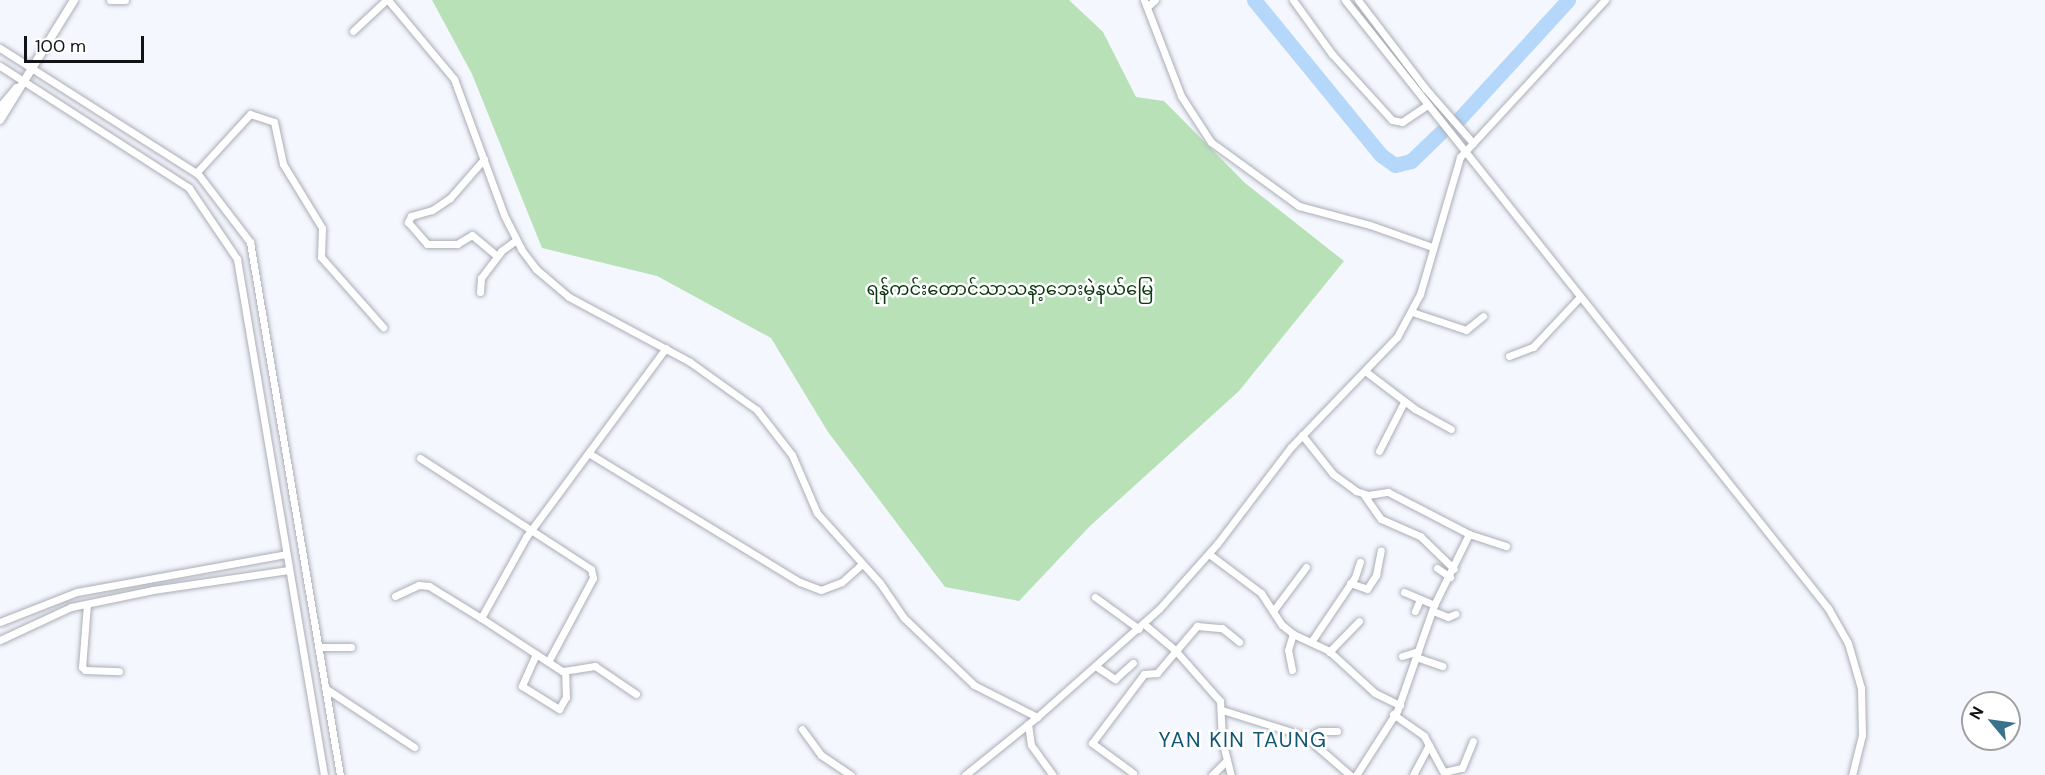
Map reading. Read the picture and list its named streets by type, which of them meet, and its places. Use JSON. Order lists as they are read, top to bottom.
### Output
{
  "districts": ["YAN KIN TAUNG"],
  "parks": ["ရန်ကင်းတောင်သာသနာ့ဘေးမဲ့နယ်မြေ"],
  "scale_bar": "100 m",
  "north": "top left"
}
